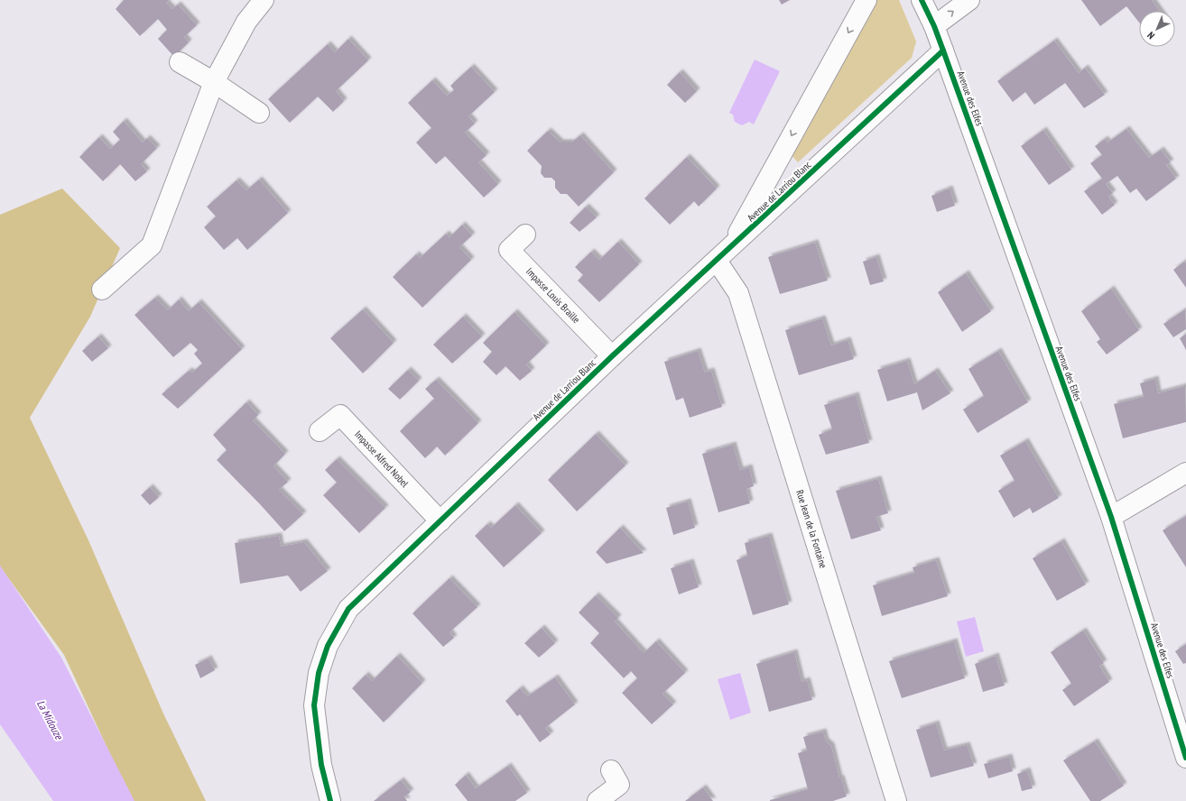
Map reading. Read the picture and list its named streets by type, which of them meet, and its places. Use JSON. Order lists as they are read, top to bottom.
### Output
{
  "streets": {
    "street": [
      "Avenue des Elfes",
      "Avenue de Larriou Blanc",
      "Impasse Louis Braille",
      "Impasse Alfred Nobel",
      "Rue Jean de la Fontaine"
    ]
  },
  "crossings": [
    ["Avenue des Elfes", "Avenue de Larriou Blanc"],
    ["Avenue de Larriou Blanc", "Impasse Louis Braille"],
    ["Avenue de Larriou Blanc", "Impasse Alfred Nobel"],
    ["Avenue de Larriou Blanc", "Rue Jean de la Fontaine"]
  ],
  "water": ["La Midouze"],
  "north": "bottom left"
}
